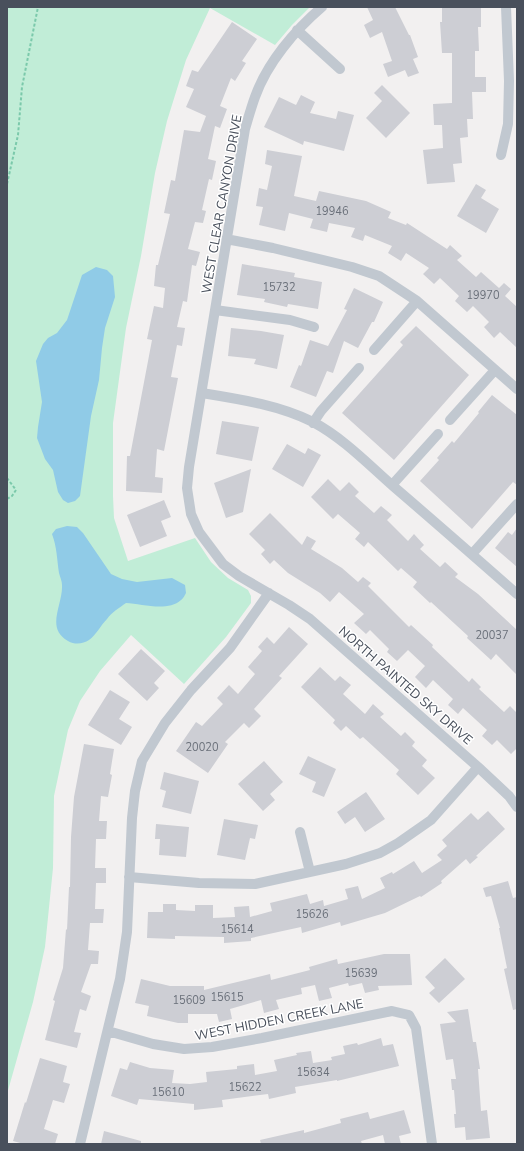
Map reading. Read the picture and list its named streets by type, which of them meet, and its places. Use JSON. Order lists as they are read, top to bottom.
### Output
{
  "streets": {
    "street": ["WEST CLEAR CANYON DRIVE", "NORTH PAINTED SKY DRIVE", "WEST HIDDEN CREEK LANE"]
  },
  "crossings": [
    ["WEST CLEAR CANYON DRIVE", "NORTH PAINTED SKY DRIVE"]
  ],
  "house_numbers": [
    "19946",
    "15732",
    "19970",
    "20037",
    "20020",
    "15626",
    "15614",
    "15639",
    "15615",
    "15609",
    "15634",
    "15622",
    "15610"
  ]
}
